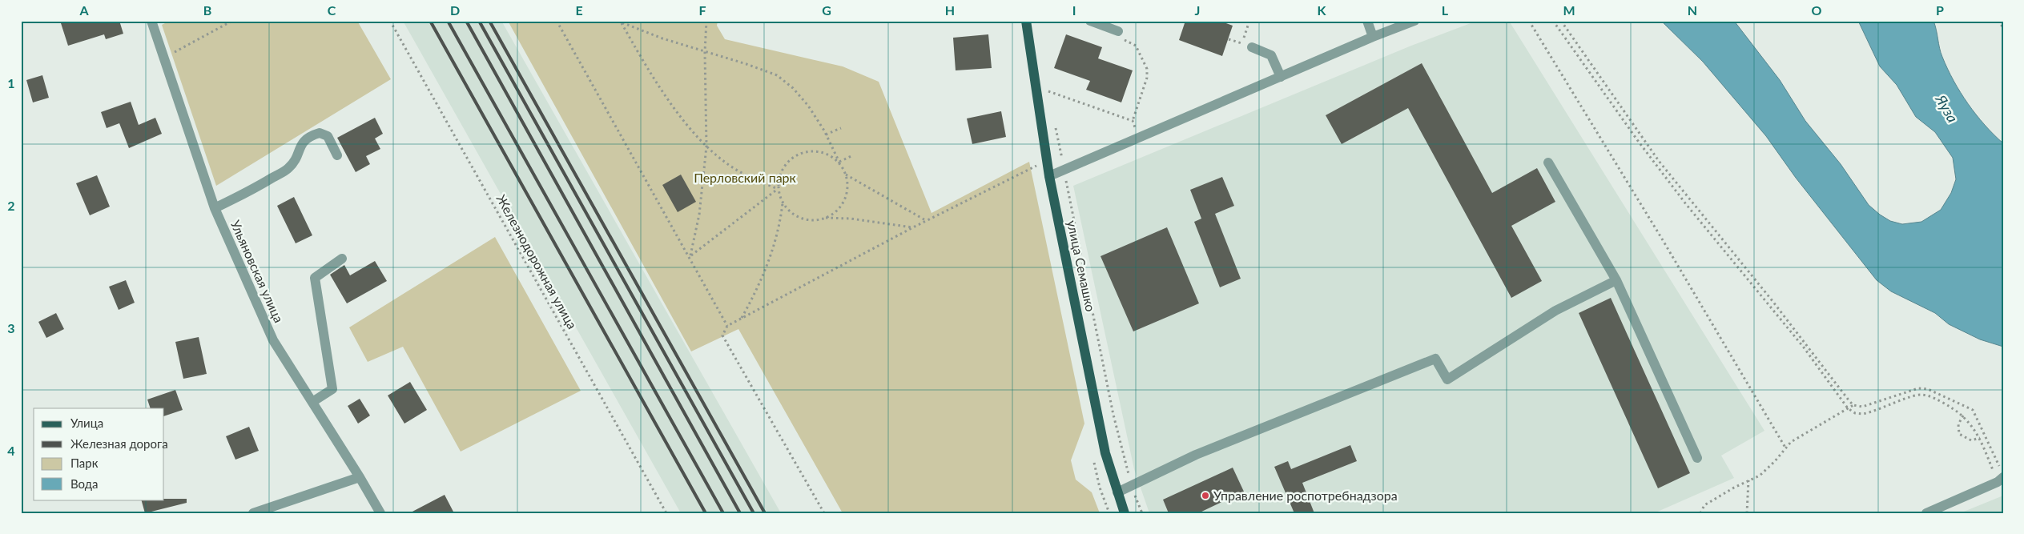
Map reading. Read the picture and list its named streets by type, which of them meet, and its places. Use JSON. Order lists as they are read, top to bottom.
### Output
{
  "streets": {
    "main road": ["улица Семашко"],
    "street": ["Ульяновская улица"],
    "path": ["Железнодорожная улица"]
  },
  "water": ["Яуза"],
  "parks": ["Перловский парк"],
  "places": ["Управление роспотребнадзора"],
  "legend": [
    "Улица",
    "Железная дорога",
    "Парк",
    "Вода"
  ],
  "grid": {
    "columns": [
      "A",
      "B",
      "C",
      "D",
      "E",
      "F",
      "G",
      "H",
      "I",
      "J",
      "K",
      "L",
      "M",
      "N",
      "O",
      "P"
    ],
    "rows": [
      "1",
      "2",
      "3",
      "4"
    ]
  }
}
